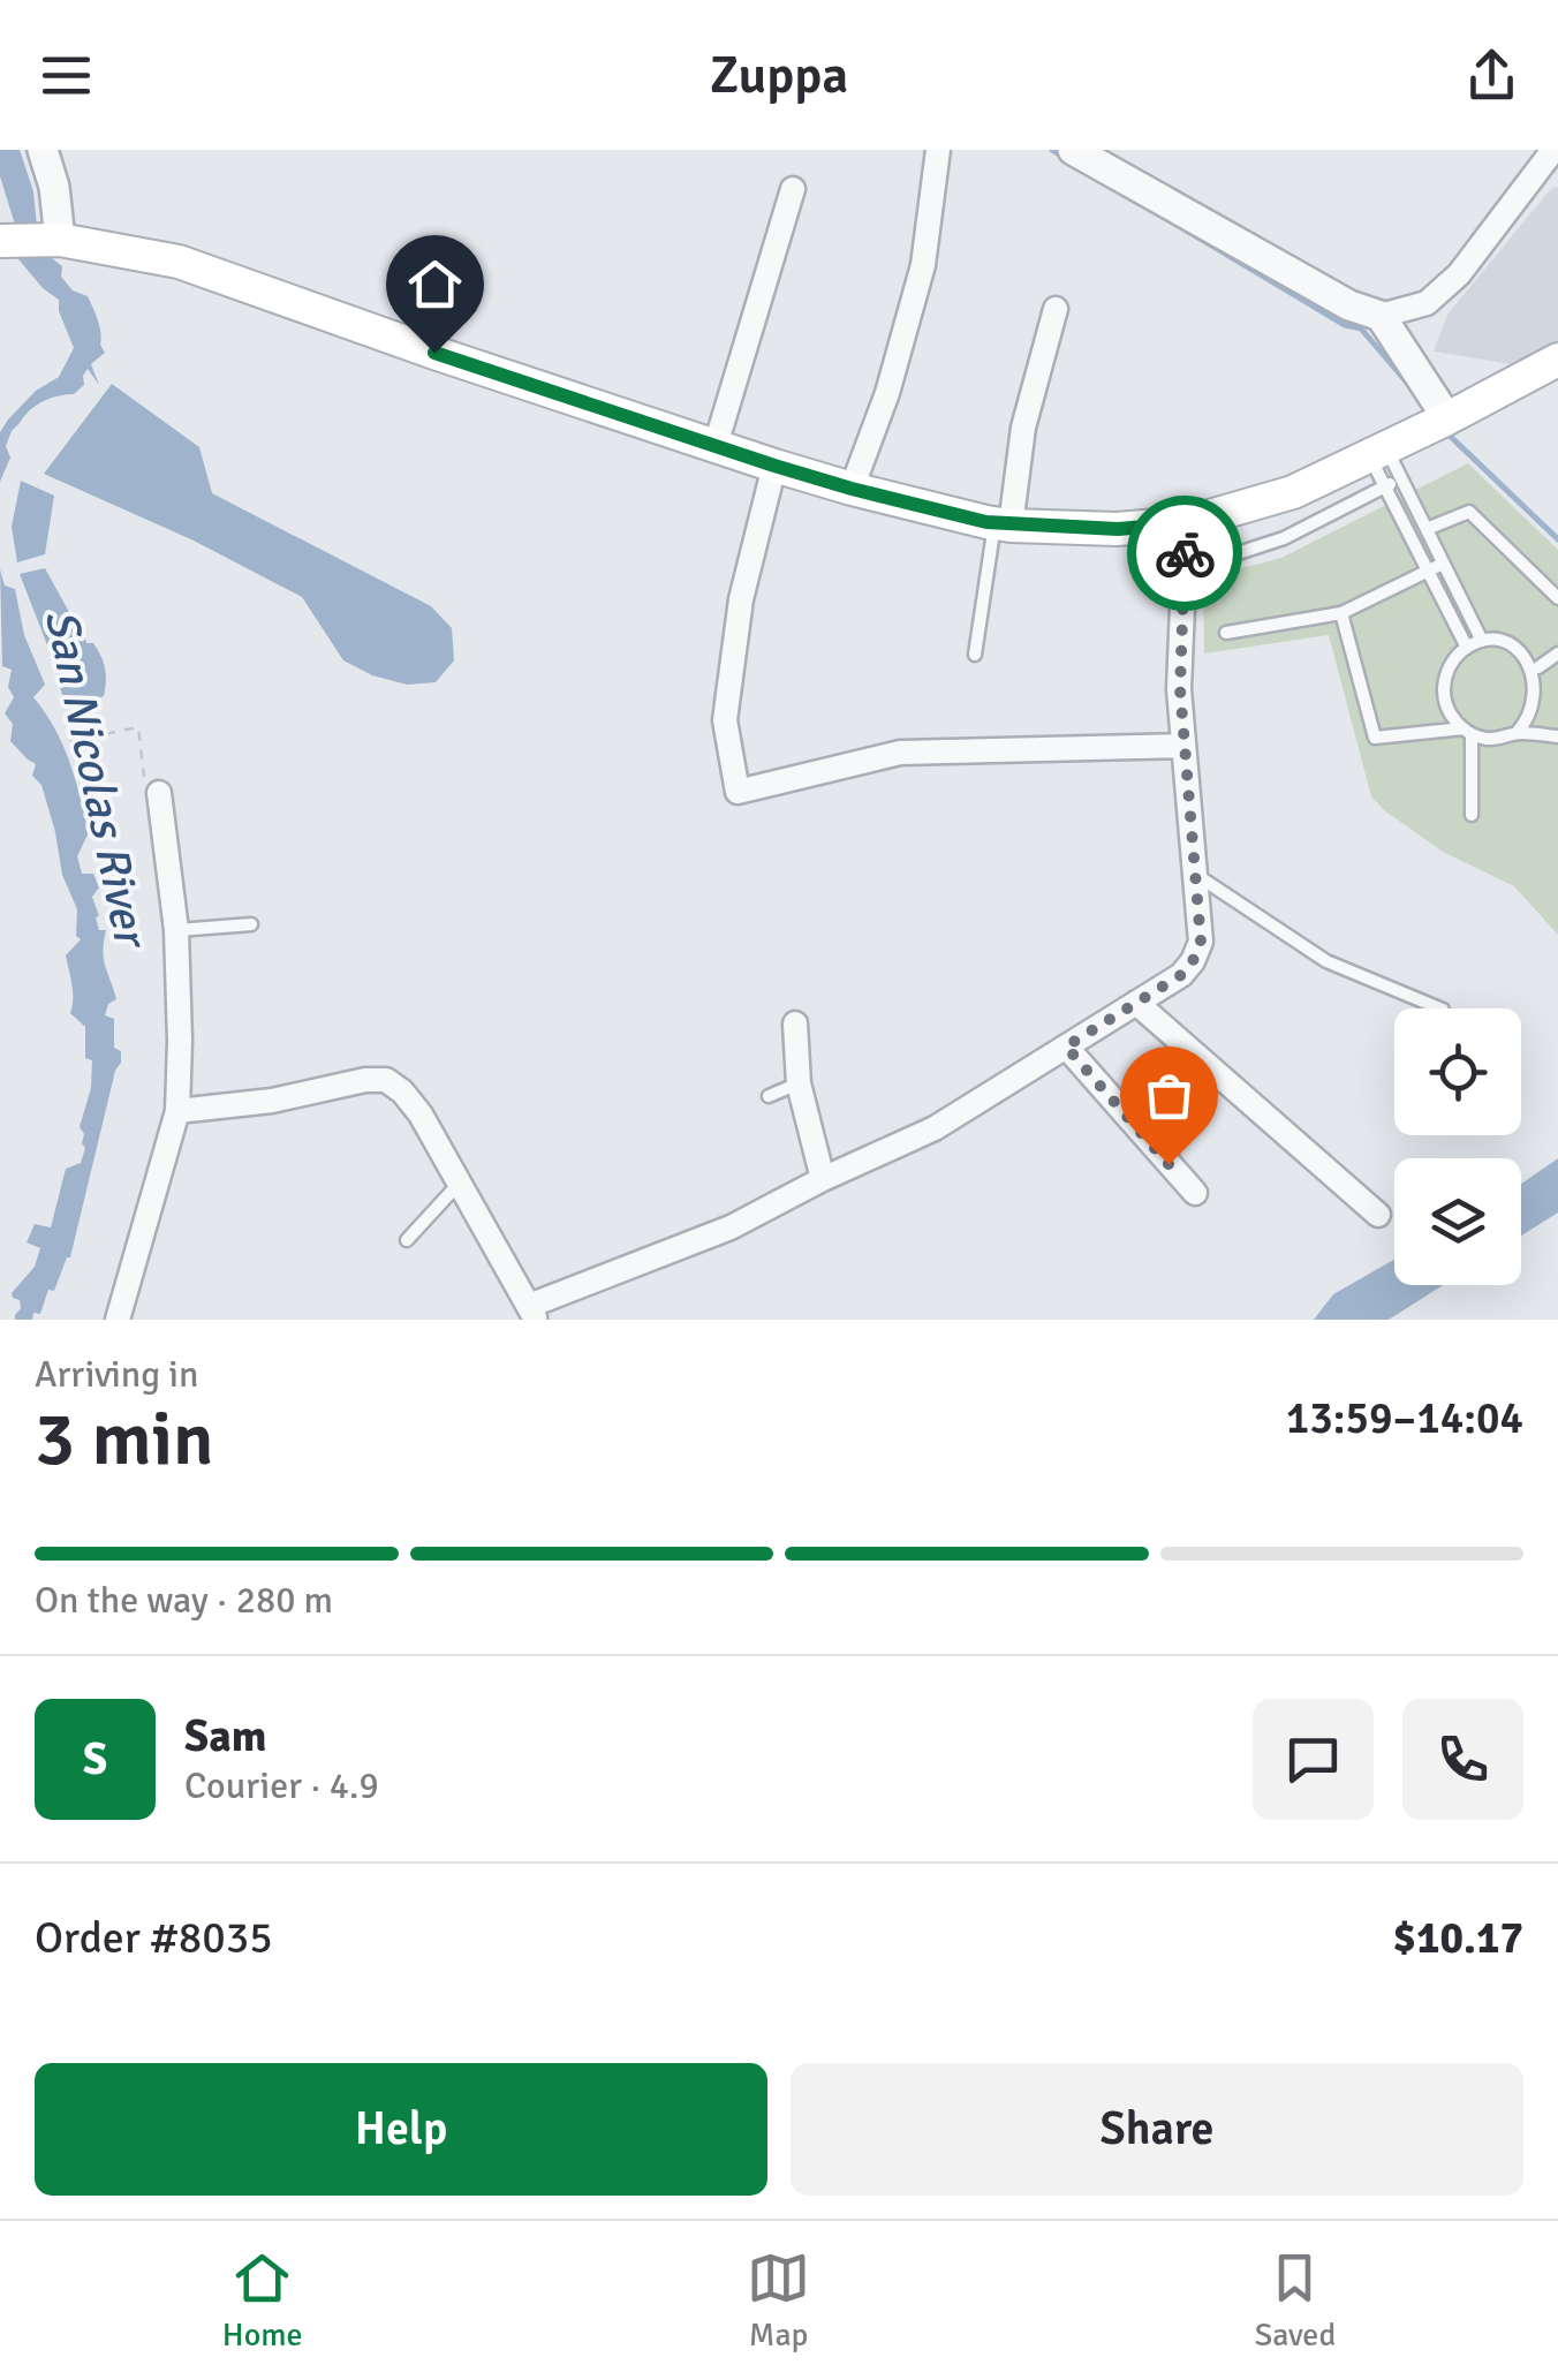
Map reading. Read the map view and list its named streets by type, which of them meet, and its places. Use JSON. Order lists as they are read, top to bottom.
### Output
{
  "water": ["San Nicolas River"],
  "page": {
    "header": "Zuppa",
    "heading": ["3 min", "Arriving in", "13:59–14:04"],
    "panel": [
      "Sam",
      "Courier · 4.9",
      "Order #8035",
      "$10.17"
    ],
    "bar": "On the way · 280 m",
    "round": "S",
    "buttons": ["Help", "Share"],
    "tabs": ["Home", "Map", "Saved"]
  }
}
